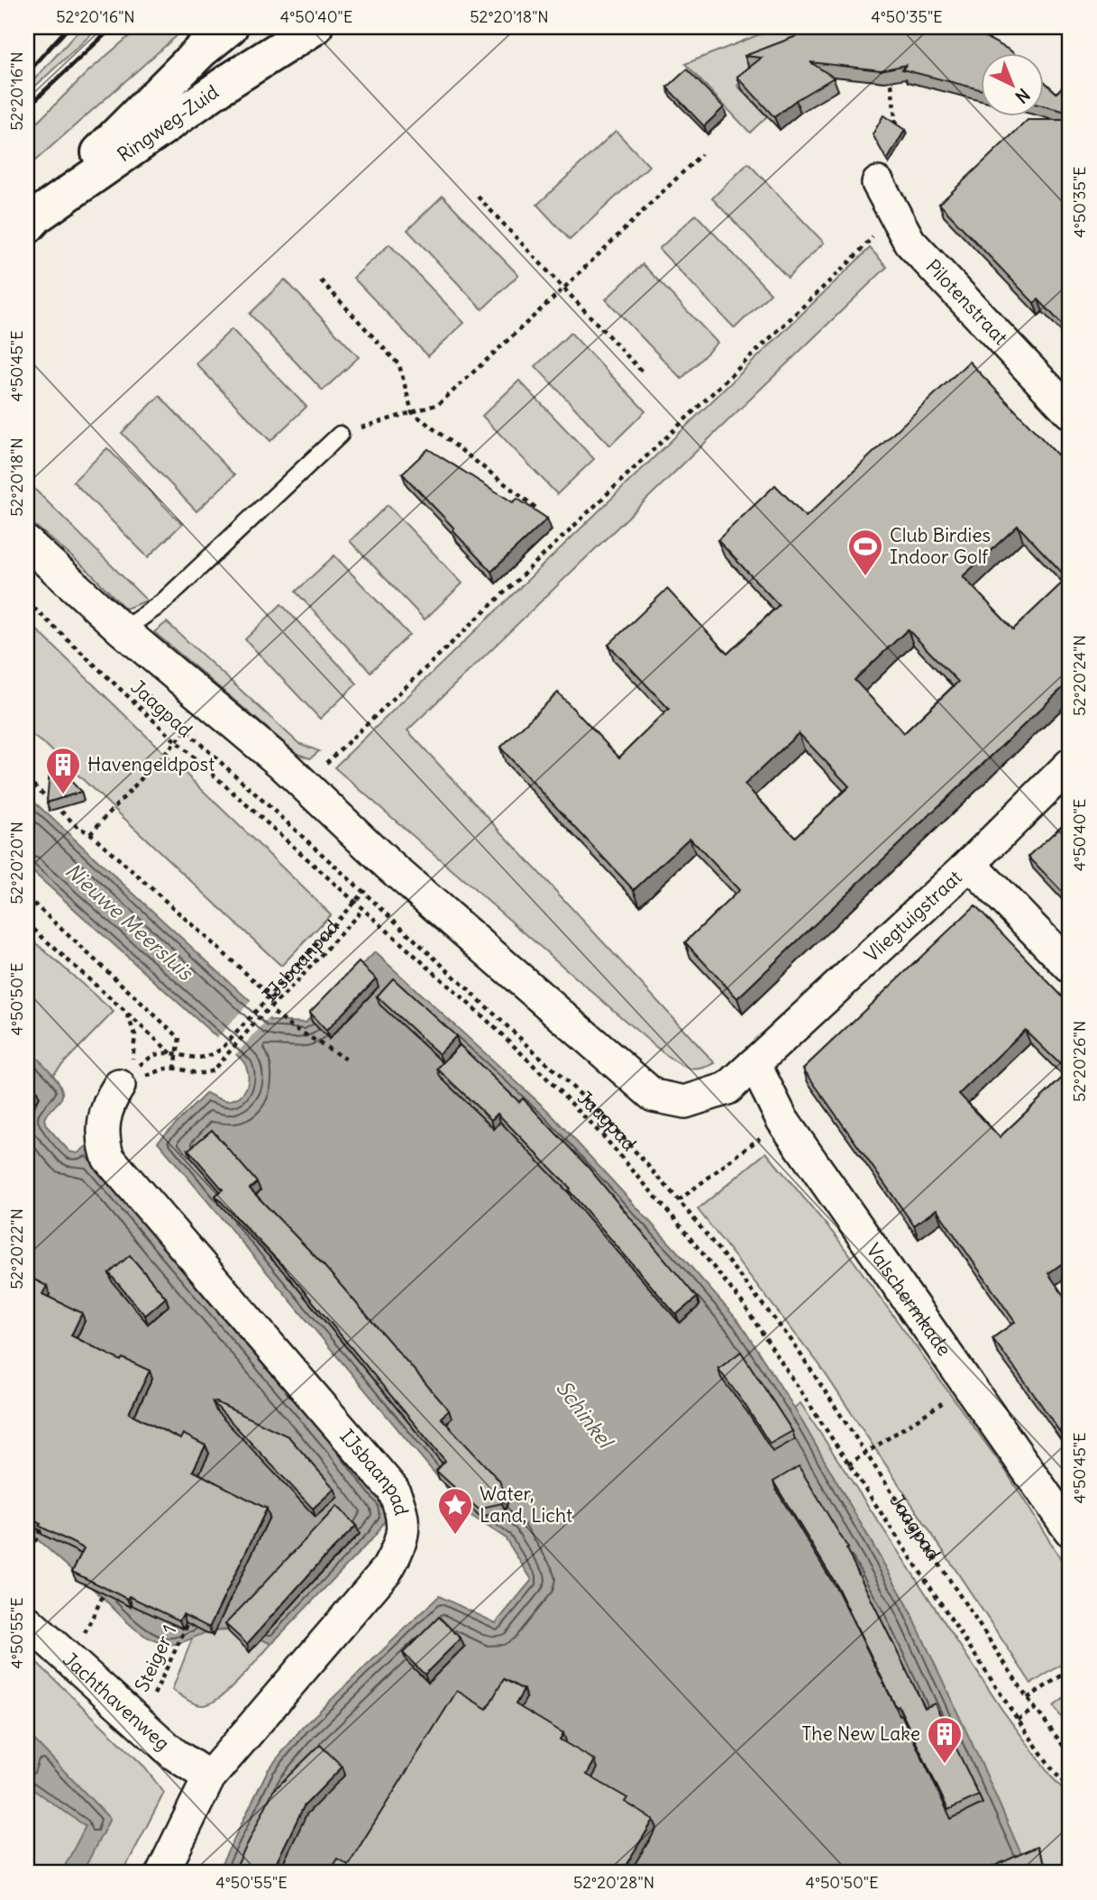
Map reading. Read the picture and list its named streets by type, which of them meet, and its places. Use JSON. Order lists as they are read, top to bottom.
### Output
{
  "streets": {
    "highway": ["Ringweg-Zuid"],
    "street": [
      "Pilotenstraat",
      "Jaagpad",
      "Vliegtuigstraat",
      "IJsbaanpad",
      "Valschermkade",
      "Jachthavenweg"
    ],
    "path": ["Steiger 1"]
  },
  "crossings": [
    ["Jaagpad", "Vliegtuigstraat"],
    ["Jaagpad", "IJsbaanpad"],
    ["Jaagpad", "Valschermkade"],
    ["Vliegtuigstraat", "Valschermkade"],
    ["IJsbaanpad", "Jachthavenweg"],
    ["Steiger 1", "Jachthavenweg"]
  ],
  "water": ["Nieuwe Meersluis", "Schinkel"],
  "places": {
    "sports": ["Club Birdies Indoor Golf"],
    "building": ["Havengeldpost", "The New Lake"],
    "place": ["Water, Land, Licht"]
  },
  "north": "bottom right",
  "coordinates": [
    "52°20'16\"N",
    "4°50'40\"E",
    "52°20'18\"N",
    "4°50'35\"E",
    "4°50'45\"E",
    "52°20'24\"N",
    "52°20'20\"N",
    "4°50'50\"E",
    "52°20'26\"N",
    "52°20'22\"N",
    "4°50'55\"E",
    "52°20'28\"N"
  ]
}
